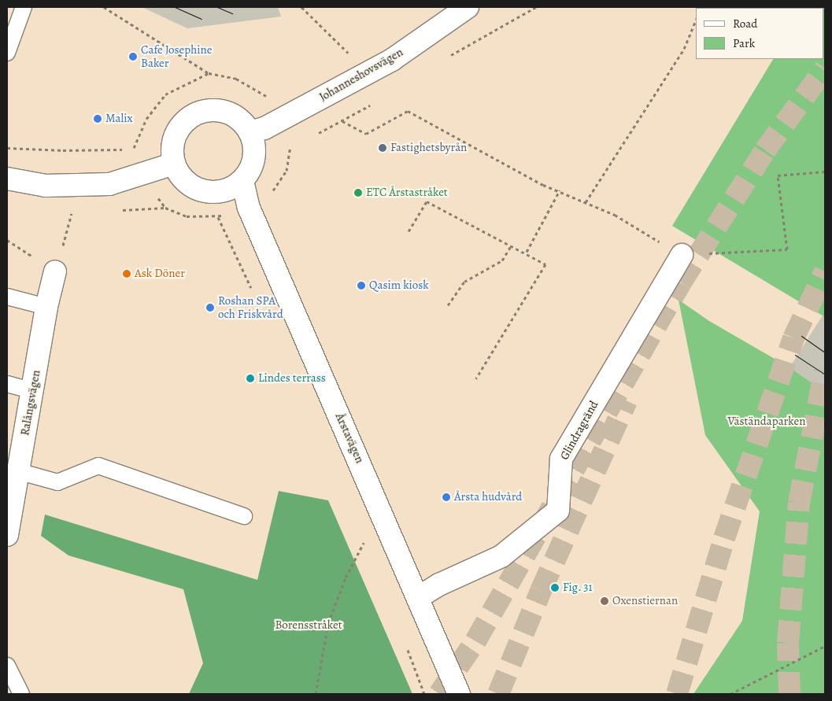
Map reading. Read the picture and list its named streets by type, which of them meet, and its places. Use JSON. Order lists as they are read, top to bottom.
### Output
{
  "streets": {
    "street": [
      "Johanneshovsvägen",
      "Ralångsvägen",
      "Glindragränd",
      "Årstavägen"
    ]
  },
  "crossings": [
    ["Johanneshovsvägen", "Årstavägen"],
    ["Glindragränd", "Årstavägen"]
  ],
  "parks": ["Väständaparken", "Borensstråket"],
  "places": [
    "Cafe Josephine Baker",
    "Malix",
    "Fastighetsbyrån",
    "ETC Årstastråket",
    "Ask Döner",
    "Qasim kiosk",
    "Roshan SPA och Friskvård",
    "Lindes terrass",
    "Årsta hudvård",
    "Fig. 31",
    "Oxenstiernan"
  ],
  "legend": ["Road", "Park"]
}
